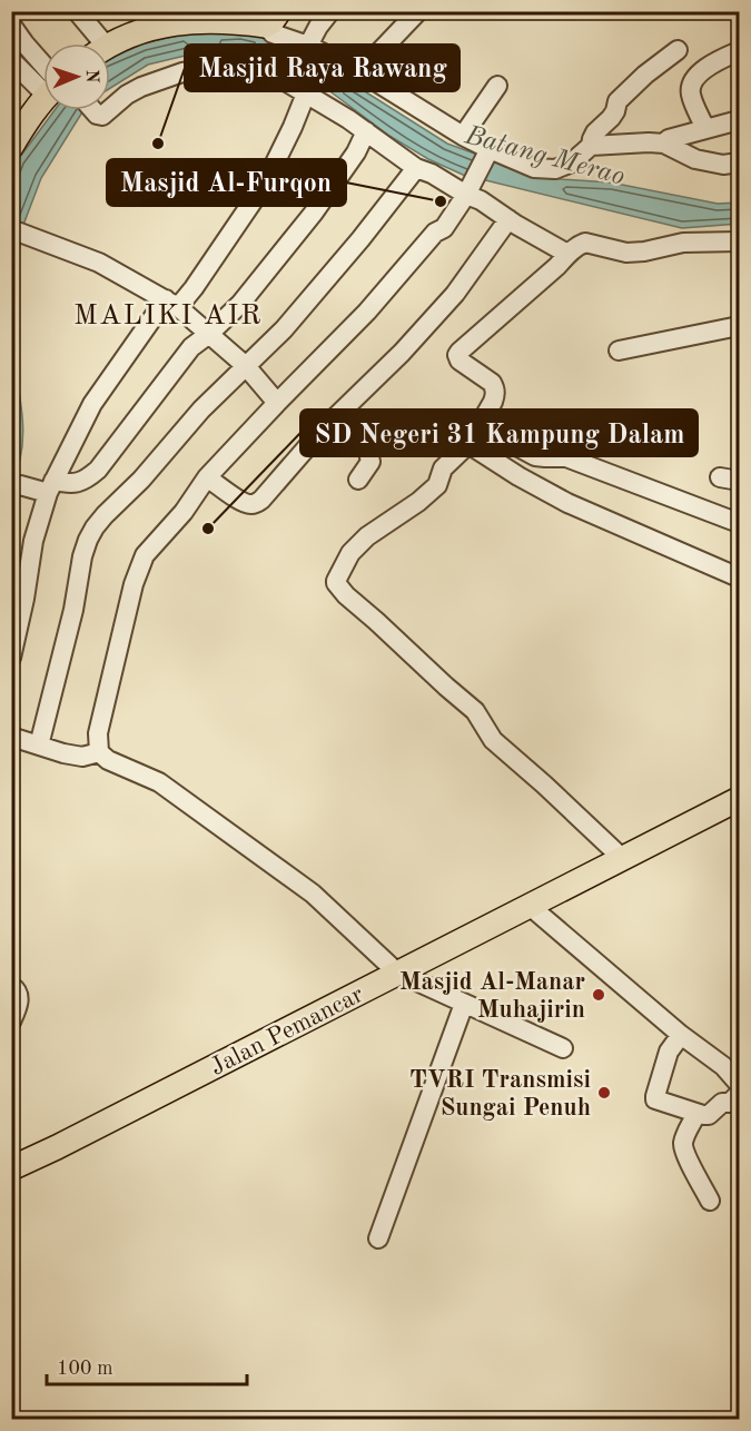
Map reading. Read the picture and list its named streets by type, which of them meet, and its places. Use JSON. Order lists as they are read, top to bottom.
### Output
{
  "streets": {
    "main road": ["Jalan Pemancar"]
  },
  "districts": ["MALIKI AIR"],
  "water": ["Batang Merao"],
  "places": [
    "Masjid Raya Rawang",
    "Masjid Al-Furqon",
    "SD Negeri 31 Kampung Dalam",
    "Masjid Al-Manar Muhajirin",
    "TVRI Transmisi Sungai Penuh"
  ],
  "scale_bar": "100 m",
  "north": "right"
}
